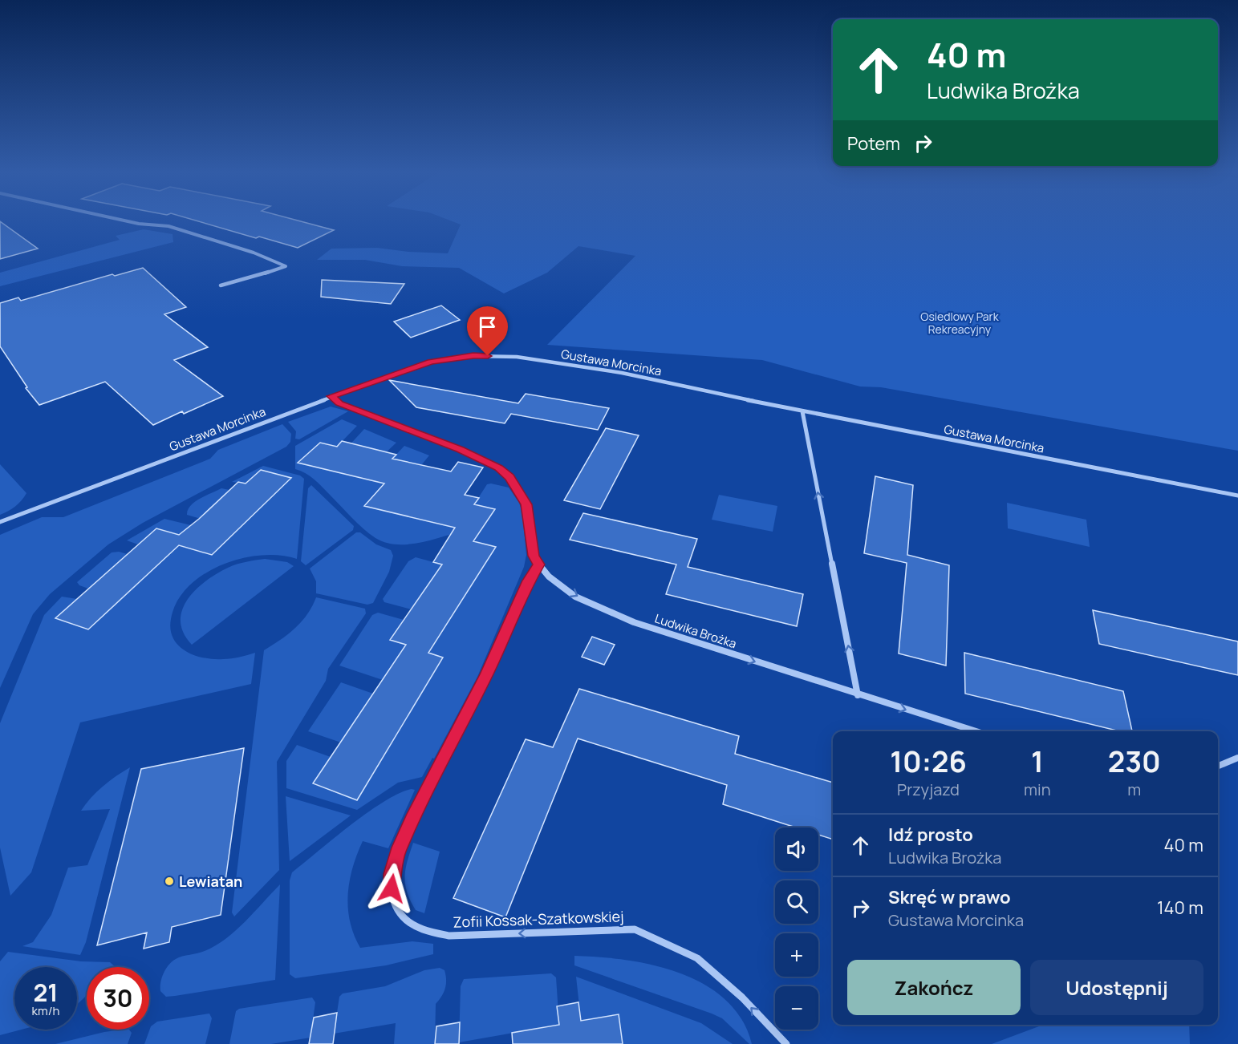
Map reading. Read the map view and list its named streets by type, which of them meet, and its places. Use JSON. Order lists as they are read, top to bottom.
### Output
{
  "streets": {
    "street": ["Gustawa Morcinka", "Ludwika Brożka", "Zofii Kossak-Szatkowskiej"]
  },
  "crossings": [
    ["Gustawa Morcinka", "Ludwika Brożka"],
    ["Ludwika Brożka", "Zofii Kossak-Szatkowskiej"]
  ],
  "one_way": ["Ludwika Brożka"],
  "parks": ["Osiedlowy Park Rekreacyjny"],
  "places": ["Lewiatan"],
  "page": {
    "turn": ["40 m", "Ludwika Brożka"],
    "then": "Potem",
    "eta": [
      "10:26",
      "Przyjazd",
      "1",
      "min",
      "230",
      "m"
    ],
    "list": [
      {
        "name": "Idź prosto",
        "note": "Ludwika Brożka",
        "value": "40 m"
      },
      {
        "name": "Skręć w prawo",
        "note": "Gustawa Morcinka",
        "value": "140 m"
      }
    ],
    "map_buttons": ["+", "−"],
    "buttons": ["Zakończ", "Udostępnij"],
    "speed": "21 km/h",
    "limit": "30"
  }
}
